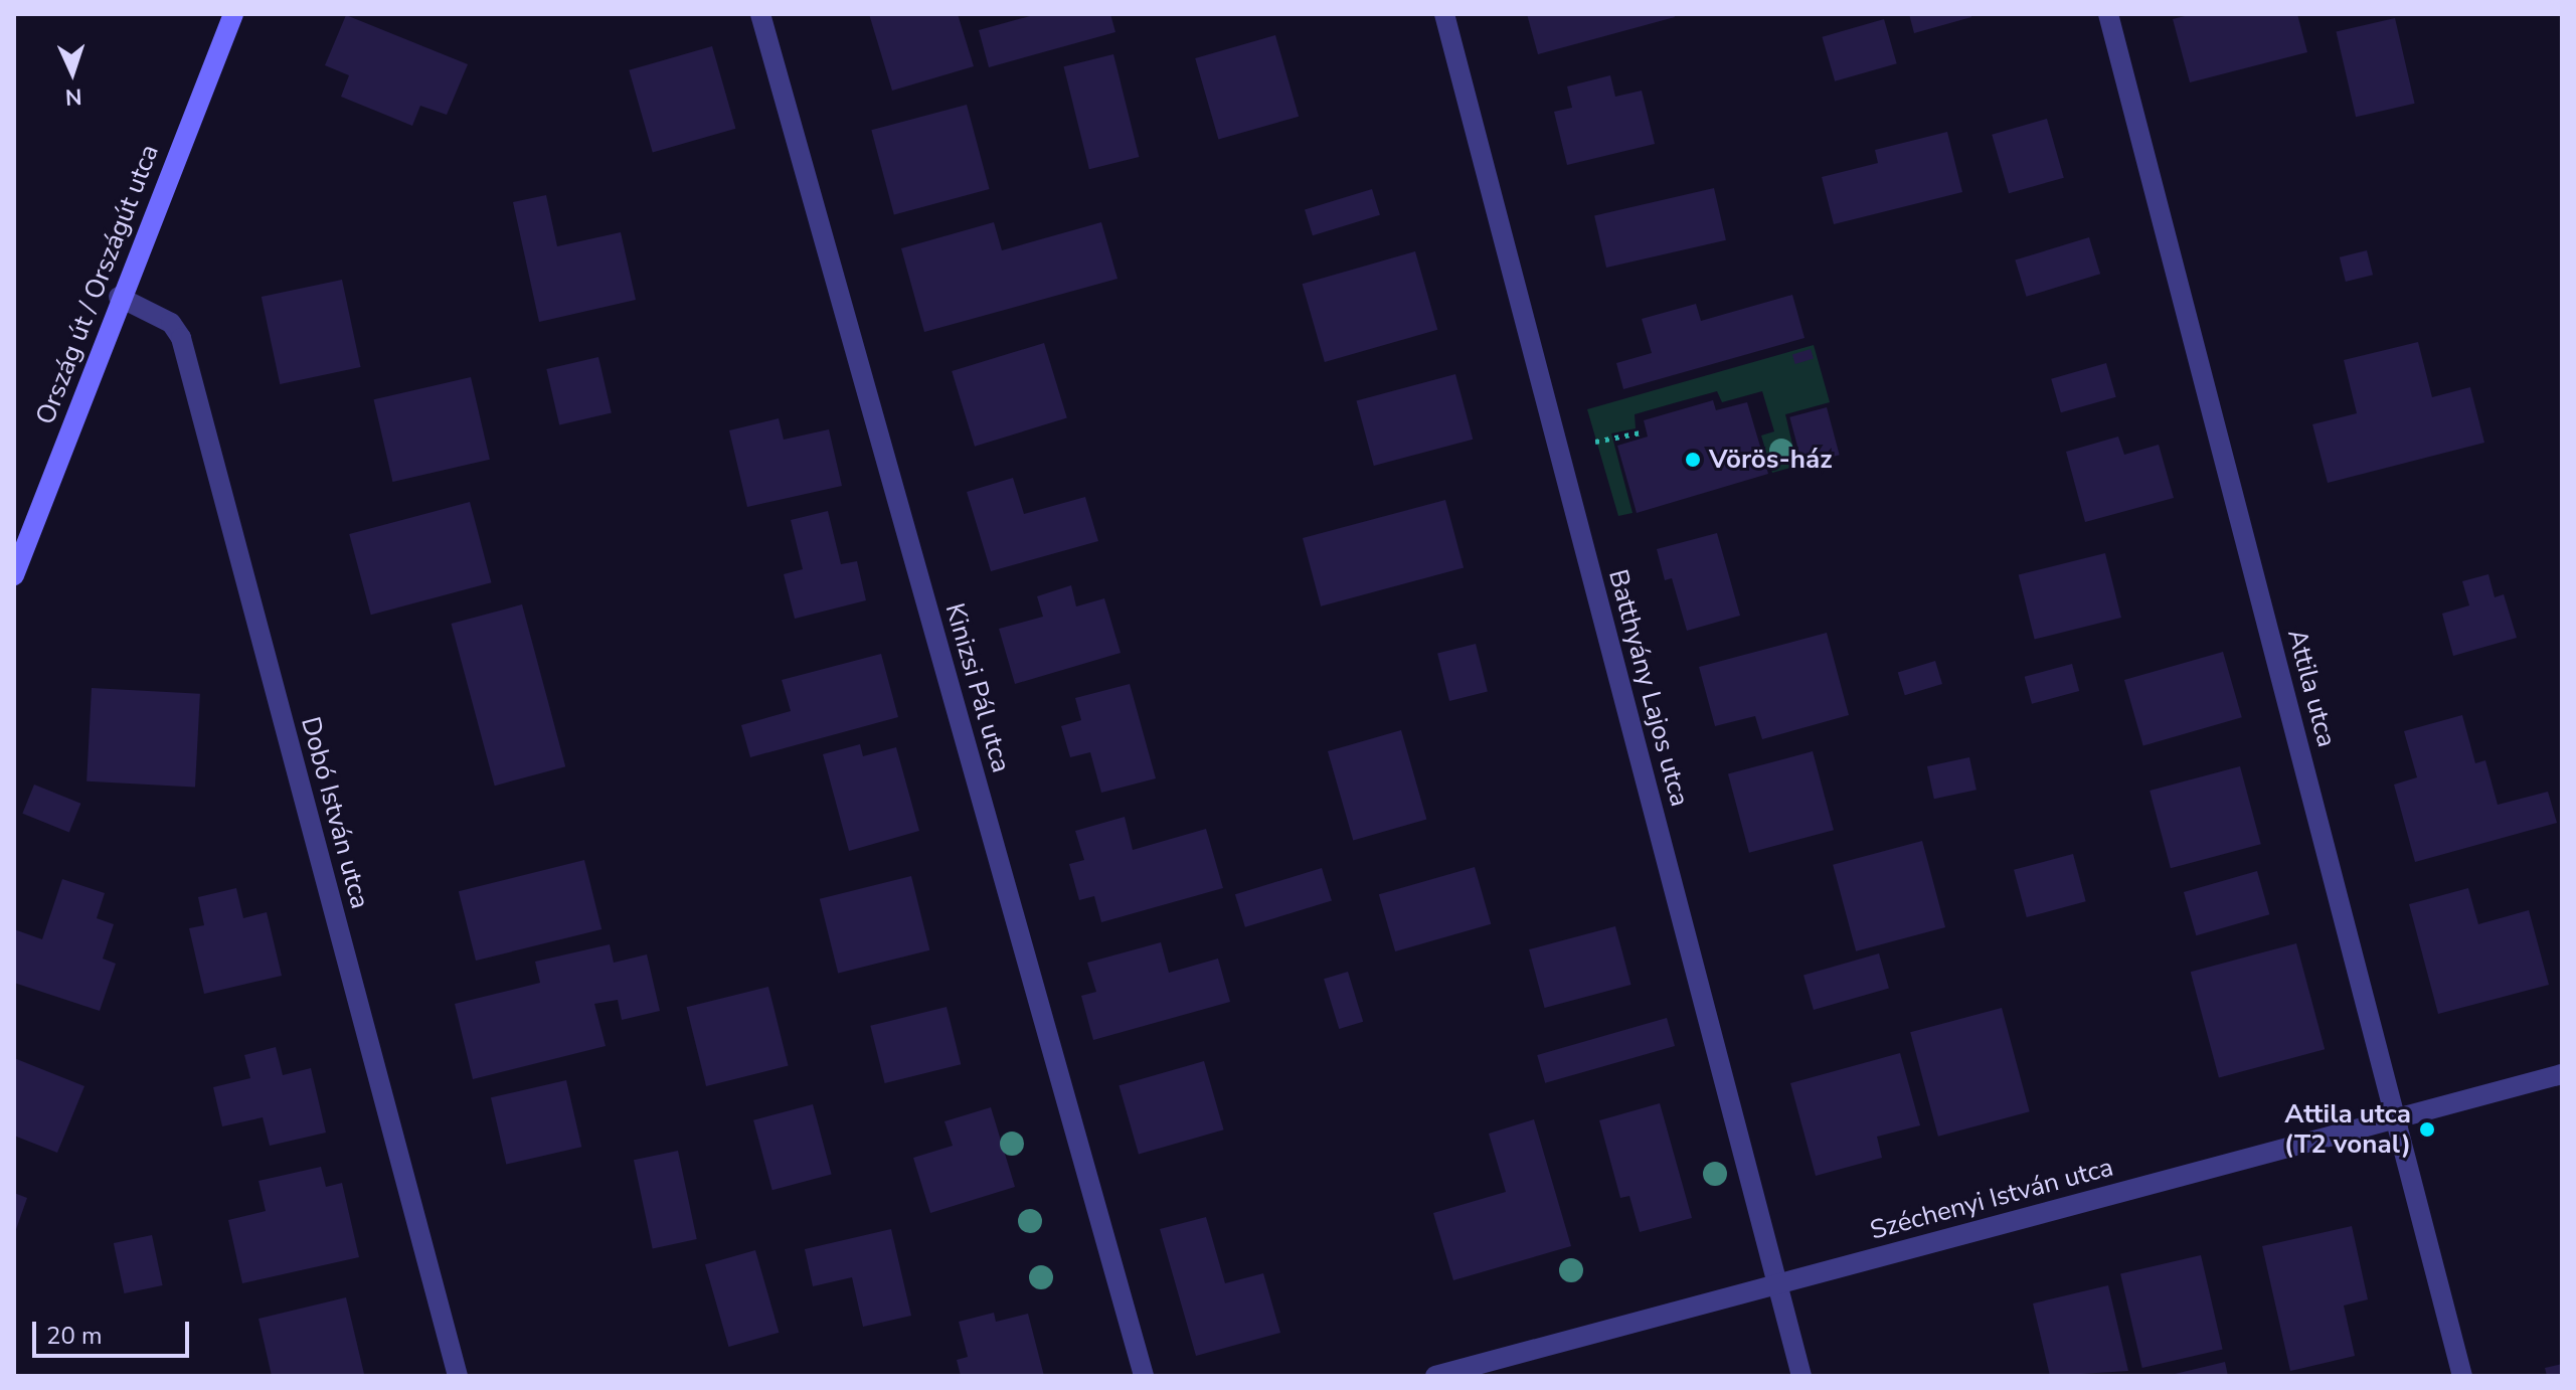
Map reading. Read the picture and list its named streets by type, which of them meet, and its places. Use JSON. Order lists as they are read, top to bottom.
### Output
{
  "streets": {
    "main road": ["Ország út / Országút utca"],
    "street": [
      "Kinizsi Pál utca",
      "Batthyány Lajos utca",
      "Attila utca",
      "Dobó István utca",
      "Széchenyi István utca"
    ]
  },
  "crossings": [
    ["Ország út / Országút utca", "Dobó István utca"],
    ["Batthyány Lajos utca", "Széchenyi István utca"],
    ["Attila utca", "Széchenyi István utca"]
  ],
  "places": ["Vörös-ház", "Attila utca (T2 vonal)"],
  "scale_bar": "20 m",
  "north": "bottom"
}
